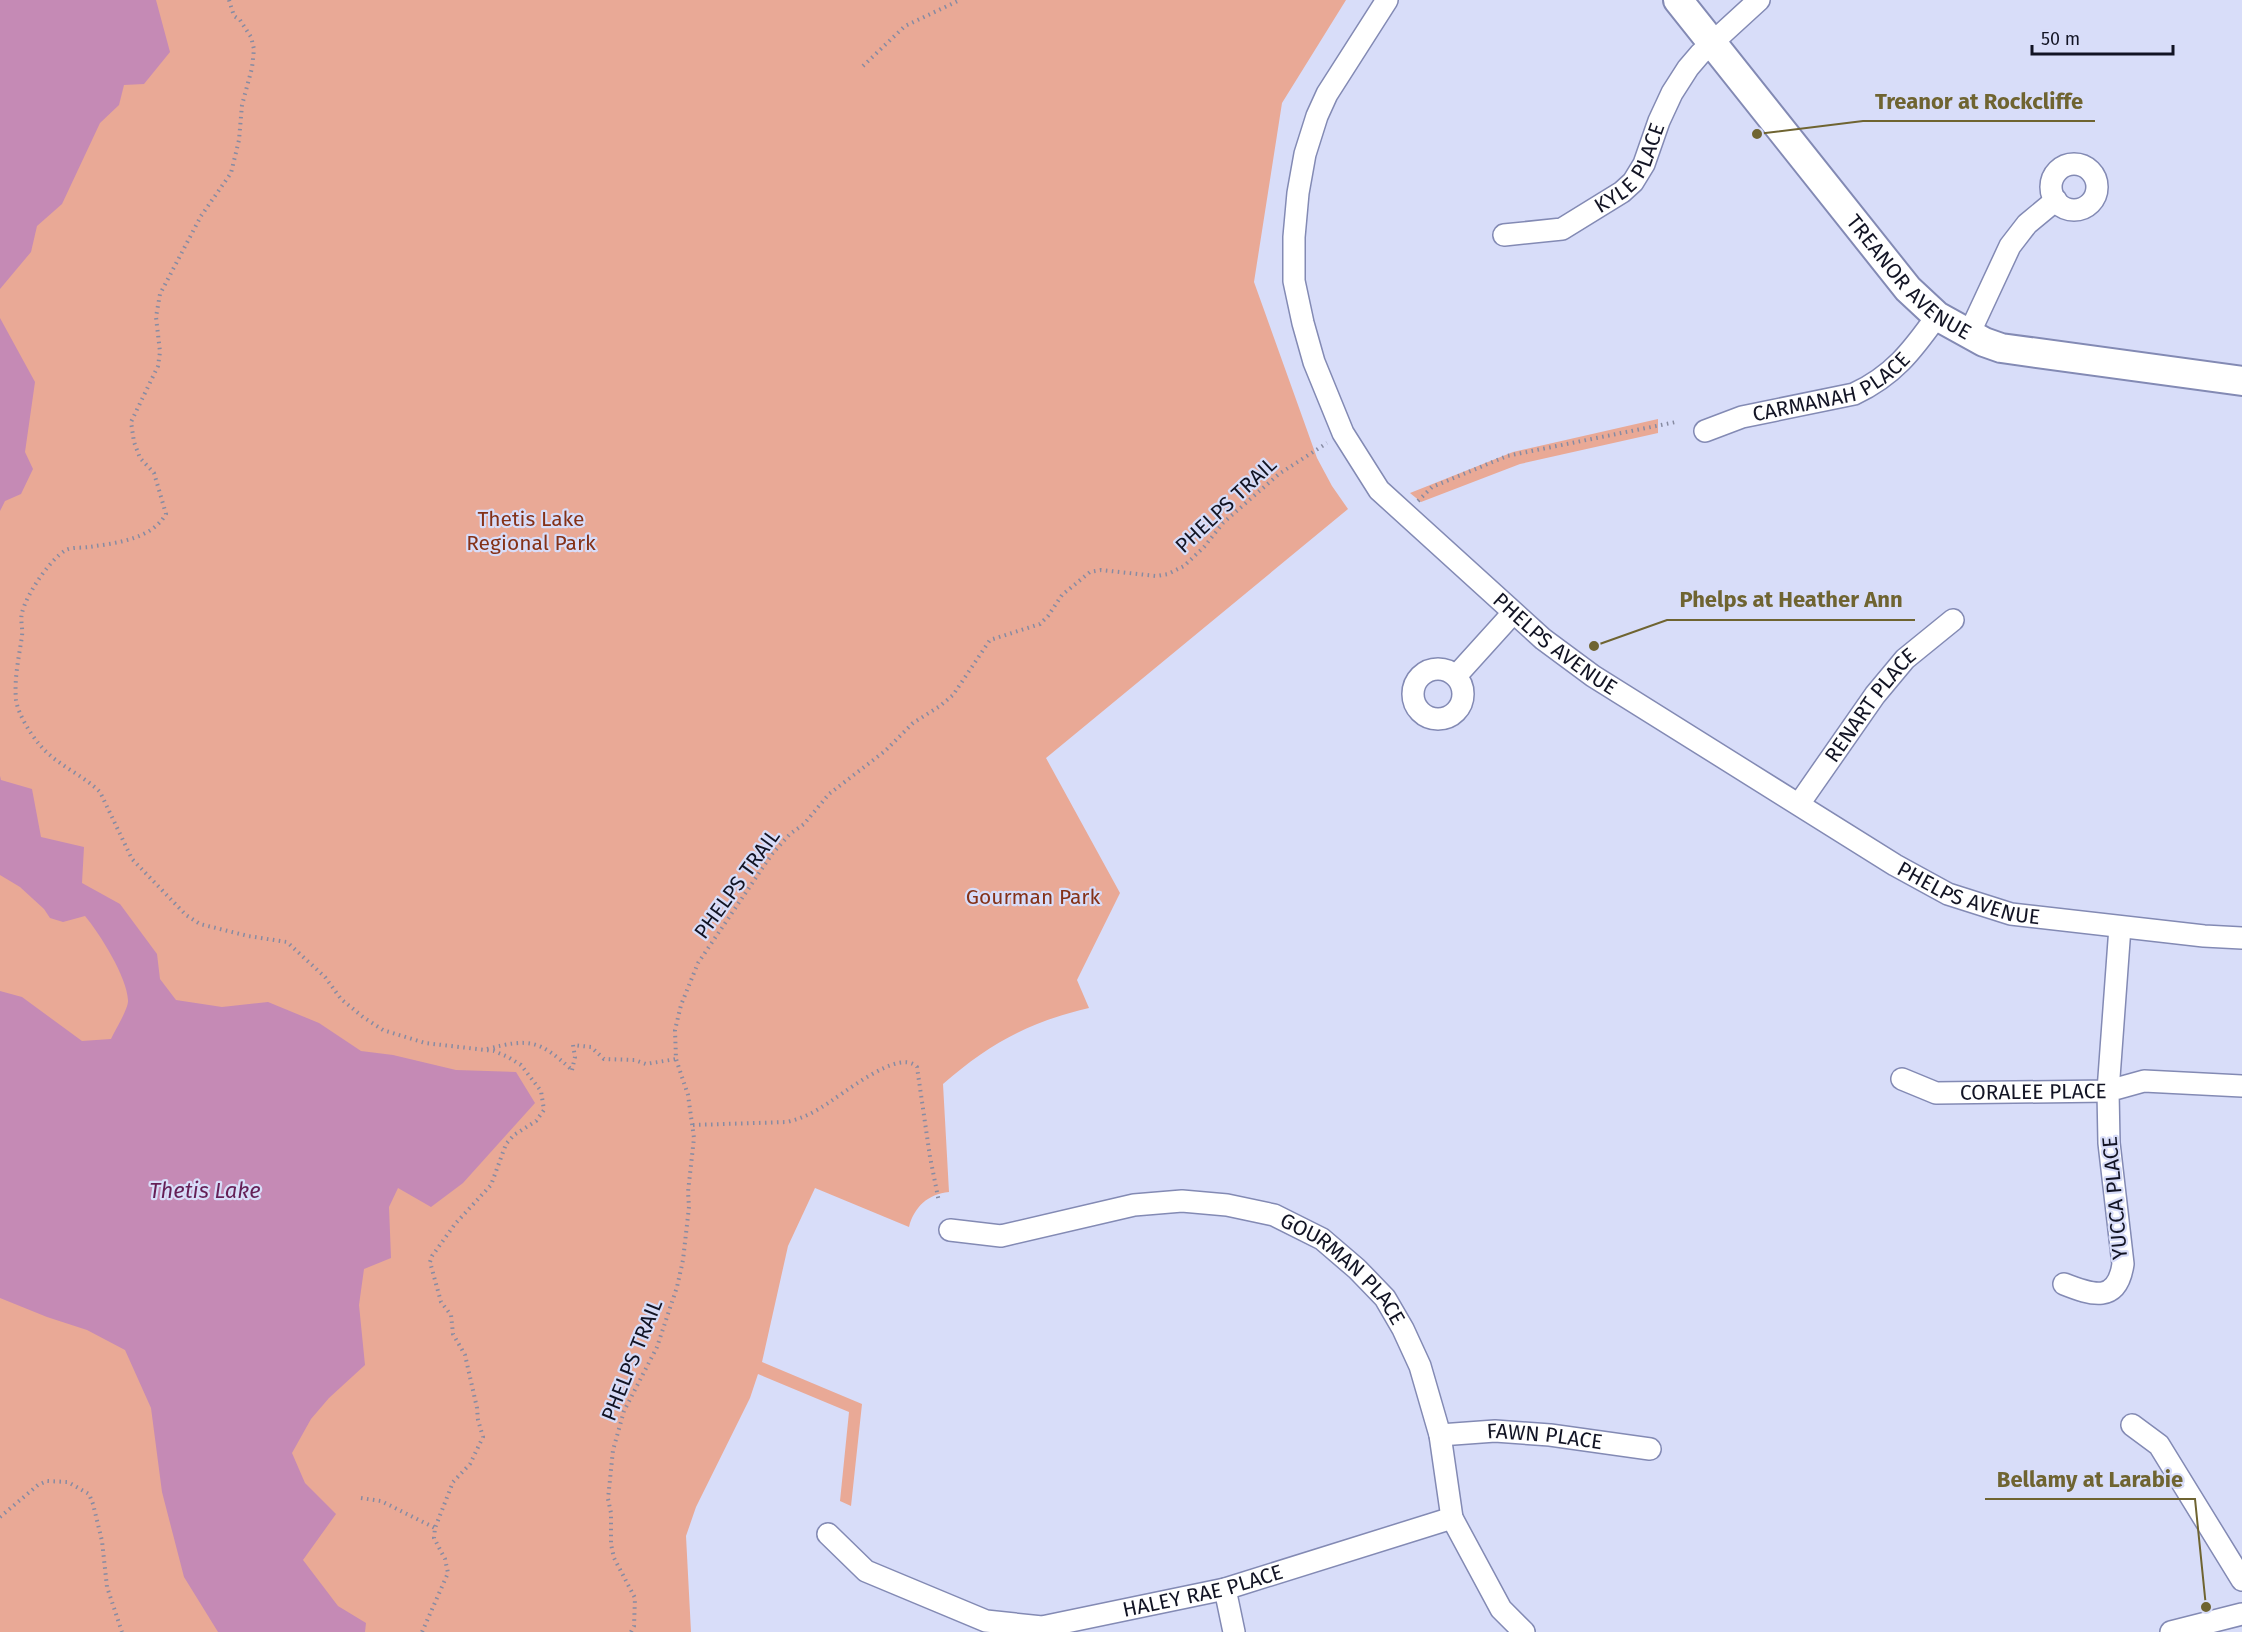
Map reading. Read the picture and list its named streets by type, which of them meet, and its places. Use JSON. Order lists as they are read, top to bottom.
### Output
{
  "streets": {
    "street": [
      "KYLE PLACE",
      "TREANOR AVENUE",
      "CARMANAH PLACE",
      "PHELPS AVENUE",
      "RENART PLACE",
      "CORALEE PLACE",
      "YUCCA PLACE",
      "GOURMAN PLACE",
      "FAWN PLACE",
      "HALEY RAE PLACE"
    ],
    "path": ["PHELPS TRAIL"]
  },
  "crossings": [
    ["KYLE PLACE", "TREANOR AVENUE"],
    ["TREANOR AVENUE", "CARMANAH PLACE"],
    ["PHELPS TRAIL", "PHELPS AVENUE"],
    ["PHELPS AVENUE", "RENART PLACE"],
    ["PHELPS AVENUE", "CORALEE PLACE"],
    ["CORALEE PLACE", "YUCCA PLACE"],
    ["GOURMAN PLACE", "FAWN PLACE"],
    ["GOURMAN PLACE", "HALEY RAE PLACE"]
  ],
  "water": ["Thetis Lake"],
  "parks": ["Thetis Lake Regional Park", "Gourman Park"],
  "places": ["Treanor at Rockcliffe", "Phelps at Heather Ann", "Bellamy at Larabie"],
  "scale_bar": "50 m"
}
